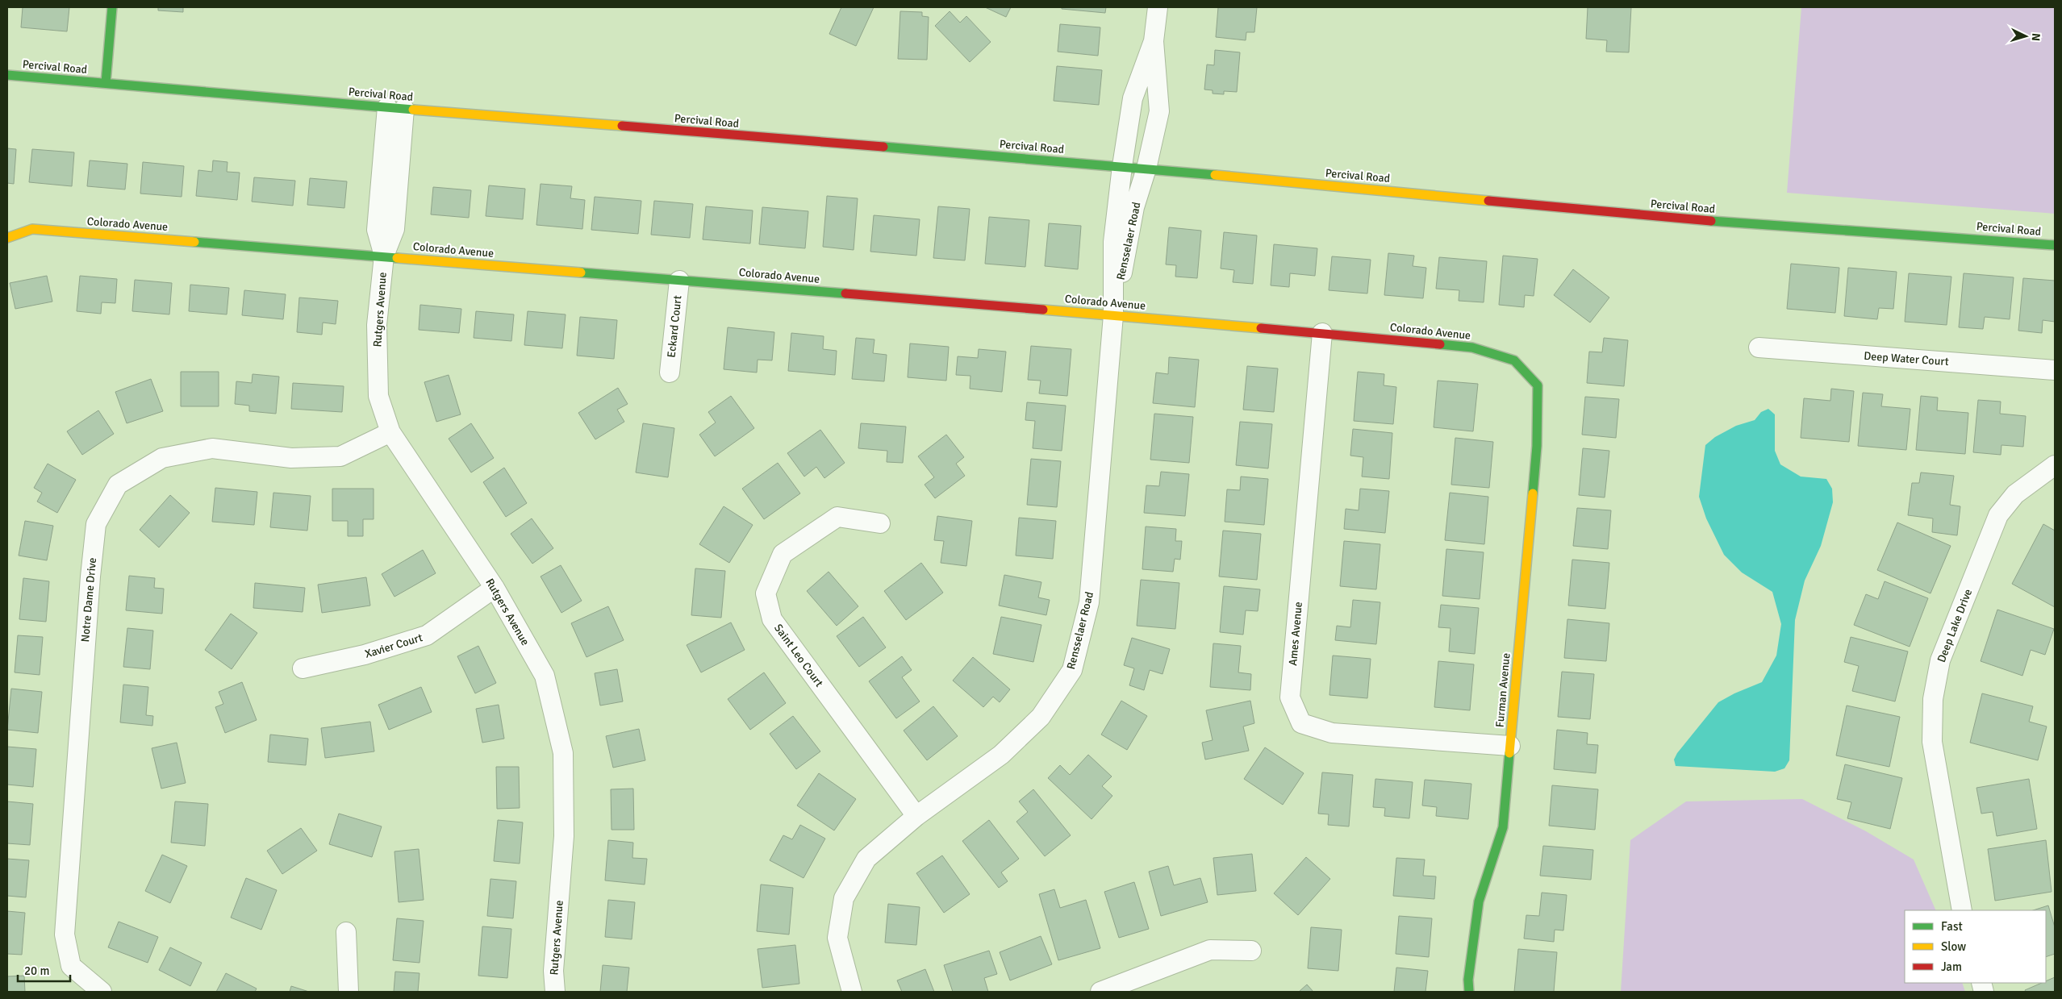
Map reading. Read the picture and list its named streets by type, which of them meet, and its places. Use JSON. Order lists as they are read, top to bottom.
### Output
{
  "streets": {
    "street": [
      "Percival Road",
      "Colorado Avenue",
      "Rensselaer Road",
      "Rutgers Avenue",
      "Eckard Court",
      "Deep Water Court",
      "Notre Dame Drive",
      "Deep Lake Drive",
      "Ames Avenue",
      "Xavier Court",
      "Saint Leo Court",
      "Furman Avenue"
    ]
  },
  "crossings": [
    ["Percival Road", "Rensselaer Road"],
    ["Percival Road", "Rutgers Avenue"],
    ["Colorado Avenue", "Rensselaer Road"],
    ["Colorado Avenue", "Rutgers Avenue"],
    ["Colorado Avenue", "Eckard Court"],
    ["Colorado Avenue", "Ames Avenue"],
    ["Colorado Avenue", "Furman Avenue"],
    ["Rensselaer Road", "Saint Leo Court"],
    ["Rutgers Avenue", "Notre Dame Drive"],
    ["Rutgers Avenue", "Xavier Court"],
    ["Ames Avenue", "Furman Avenue"]
  ],
  "legend": ["Fast", "Slow", "Jam"],
  "scale_bar": "20 m",
  "north": "right"
}
